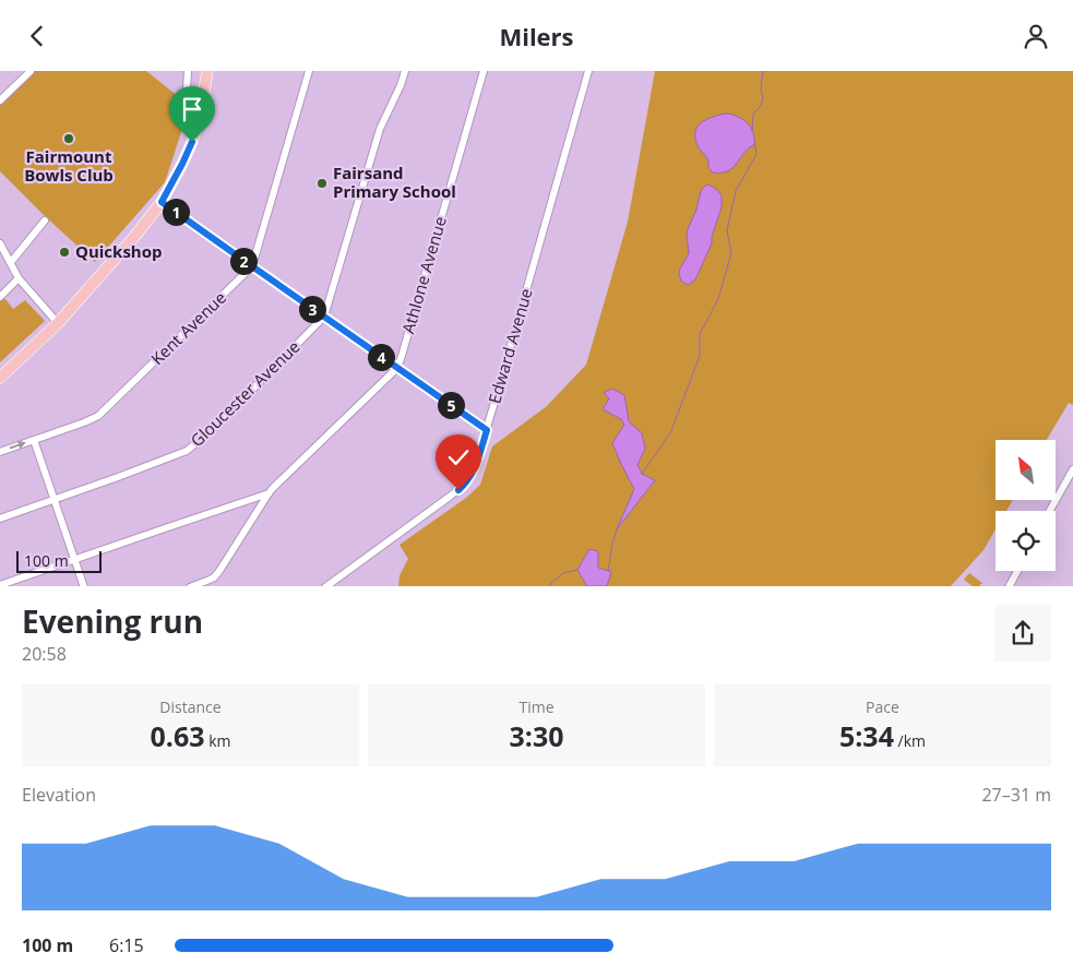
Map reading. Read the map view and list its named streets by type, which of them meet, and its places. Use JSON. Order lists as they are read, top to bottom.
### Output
{
  "streets": {
    "street": [
      "Athlone Avenue",
      "Kent Avenue",
      "Edward Avenue",
      "Gloucester Avenue"
    ]
  },
  "places": ["Fairmount Bowls Club", "Fairsand Primary School", "Quickshop"],
  "scale_bar": "100 m",
  "north": "top left",
  "page": {
    "header": "Milers",
    "pins": [
      "1",
      "2",
      "3",
      "4",
      "5"
    ],
    "scale": "100 m",
    "heading": ["Evening run", "20:58"],
    "stats": [
      ["Distance", "0.63 km"],
      ["Time", "3:30"],
      ["Pace", "5:34 /km"]
    ],
    "chart": ["Elevation", "27–31 m"],
    "list": [
      {
        "name": "100 m",
        "note": "6:15"
      }
    ]
  }
}
